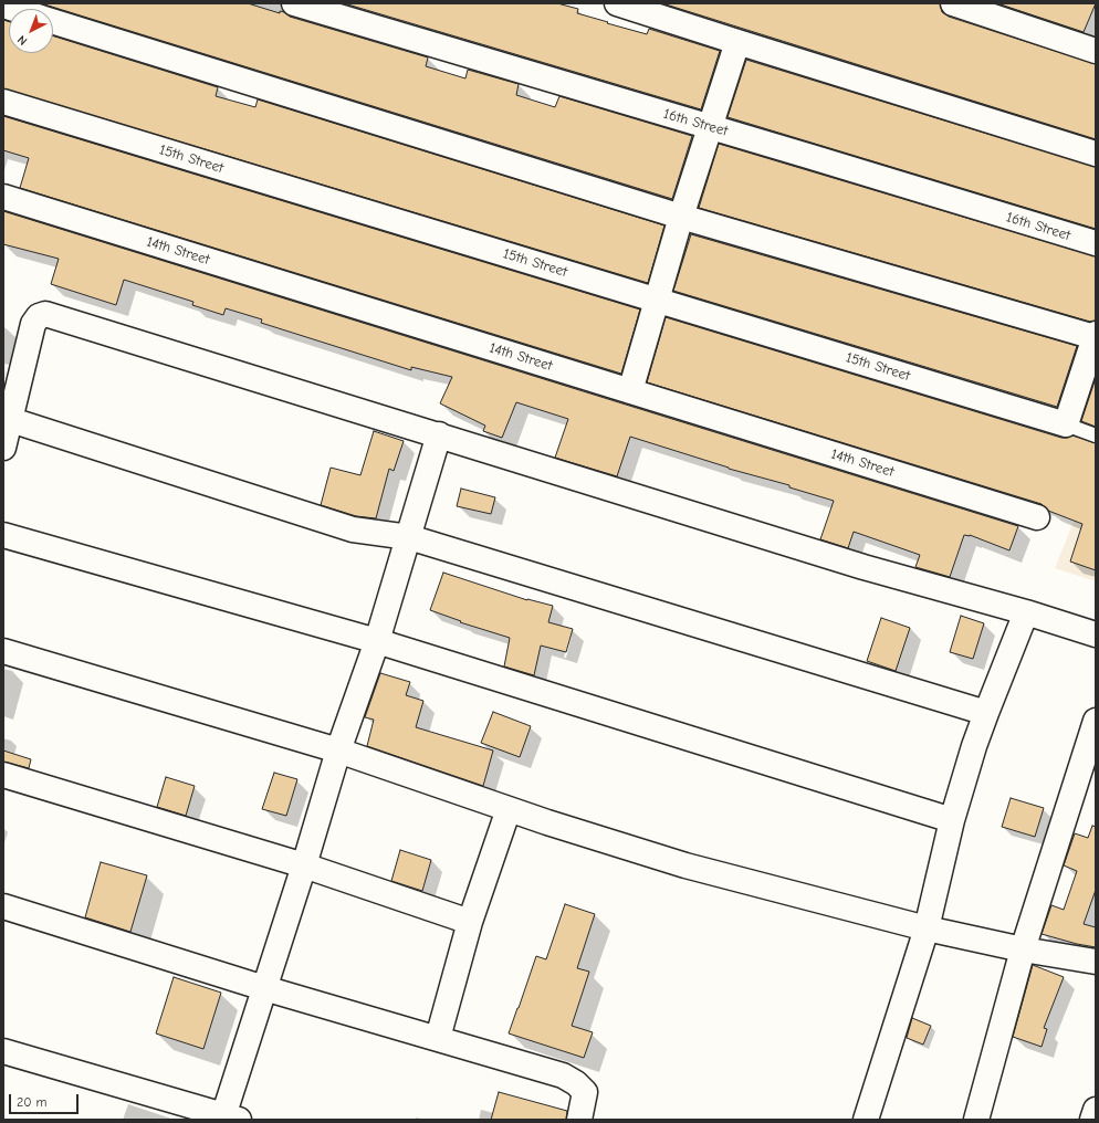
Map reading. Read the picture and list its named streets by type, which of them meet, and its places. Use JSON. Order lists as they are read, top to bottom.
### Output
{
  "streets": {
    "street": ["16th Street", "15th Street", "14th Street"]
  },
  "scale_bar": "20 m",
  "north": "bottom left"
}
